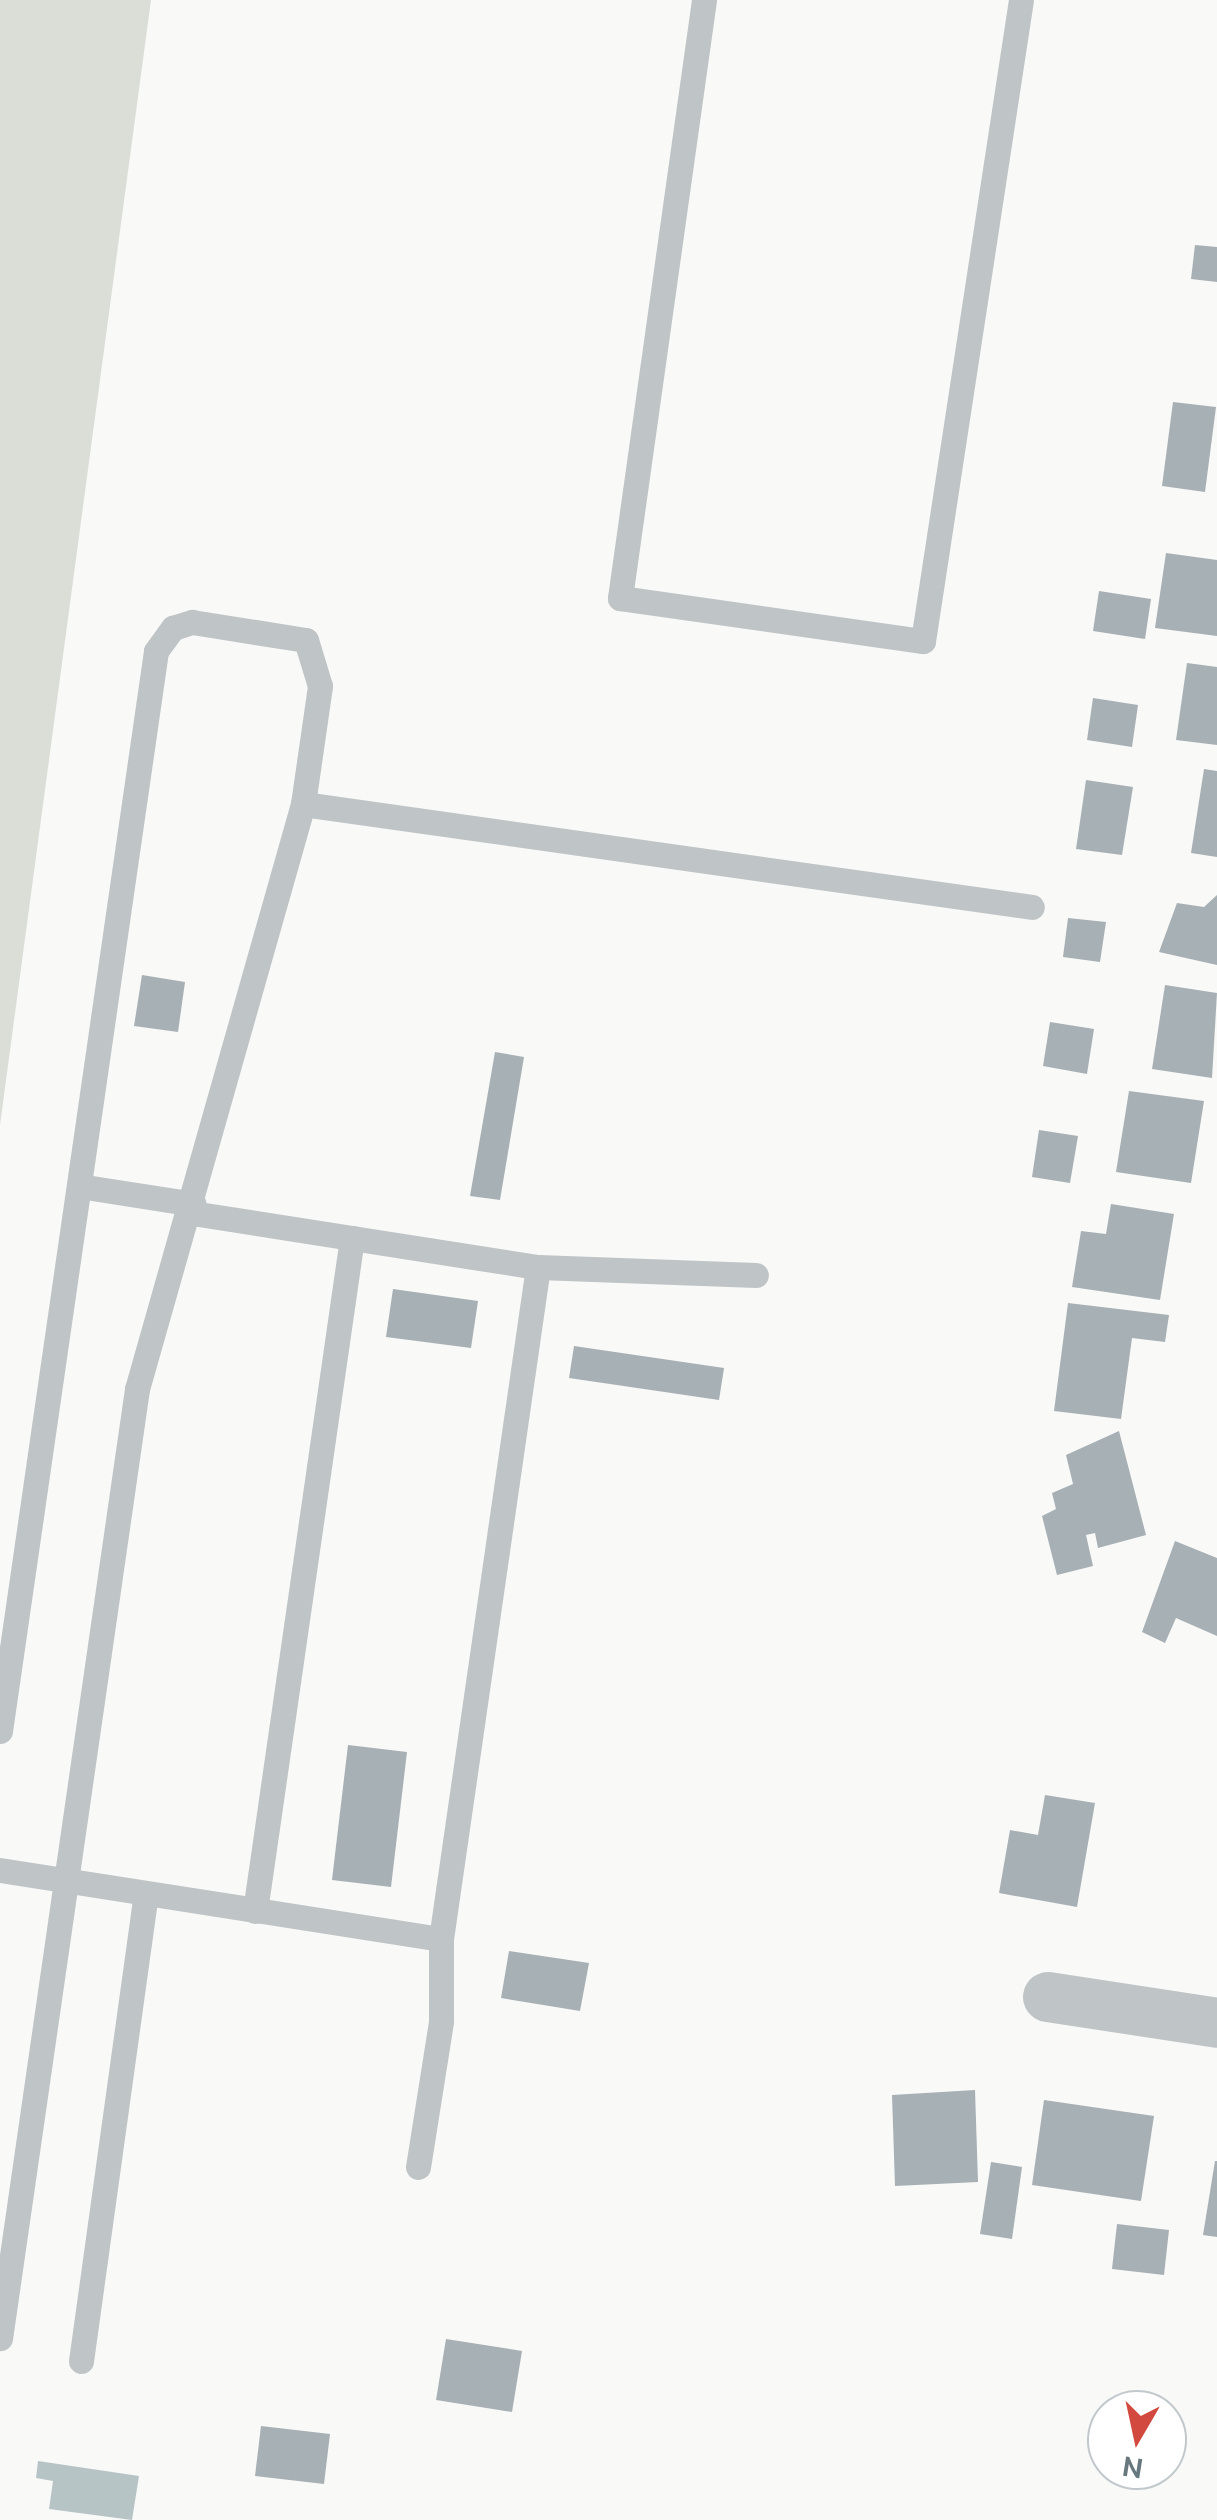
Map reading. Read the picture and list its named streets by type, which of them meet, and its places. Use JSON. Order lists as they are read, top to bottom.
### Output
{
  "north": "bottom"
}
